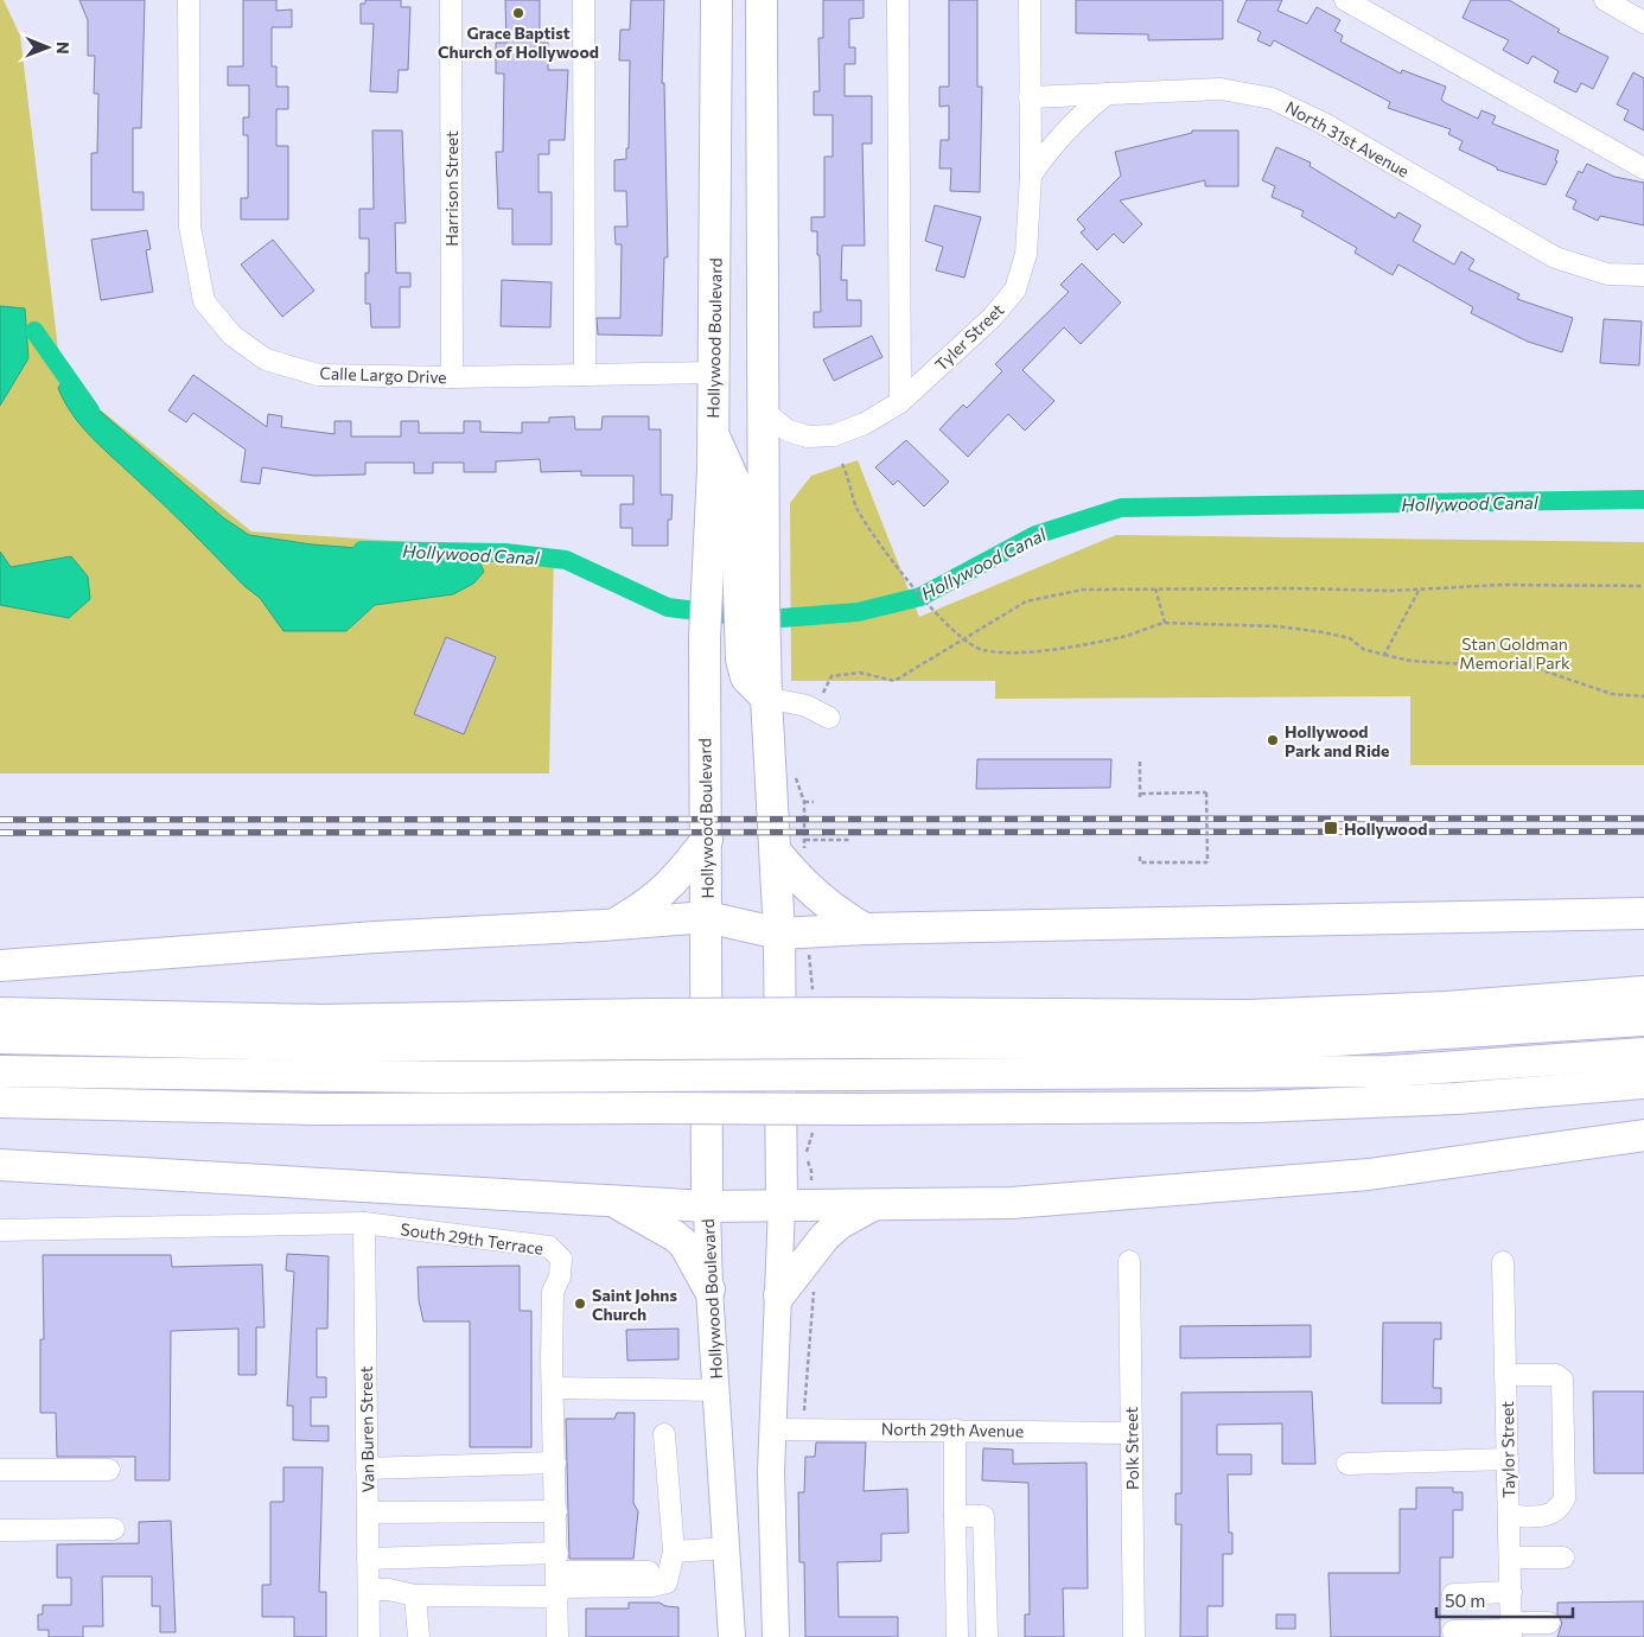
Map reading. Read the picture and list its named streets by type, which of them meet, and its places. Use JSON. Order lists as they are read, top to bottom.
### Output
{
  "streets": {
    "highway": ["Hollywood Boulevard"],
    "street": [
      "North 31st Avenue",
      "Harrison Street",
      "Tyler Street",
      "Calle Largo Drive",
      "South 29th Terrace",
      "Van Buren Street",
      "North 29th Avenue",
      "Polk Street",
      "Taylor Street"
    ]
  },
  "crossings": [
    ["North 31st Avenue", "Tyler Street"],
    ["Harrison Street", "Calle Largo Drive"],
    ["Hollywood Boulevard", "Calle Largo Drive"],
    ["South 29th Terrace", "Van Buren Street"],
    ["North 29th Avenue", "Polk Street"]
  ],
  "water": ["Hollywood Canal"],
  "parks": ["Stan Goldman Memorial Park"],
  "places": {
    "other": ["Grace Baptist Church of Hollywood", "Hollywood Park and Ride", "Saint Johns Church"],
    "transit": ["Hollywood"]
  },
  "scale_bar": "50 m",
  "north": "right"
}
